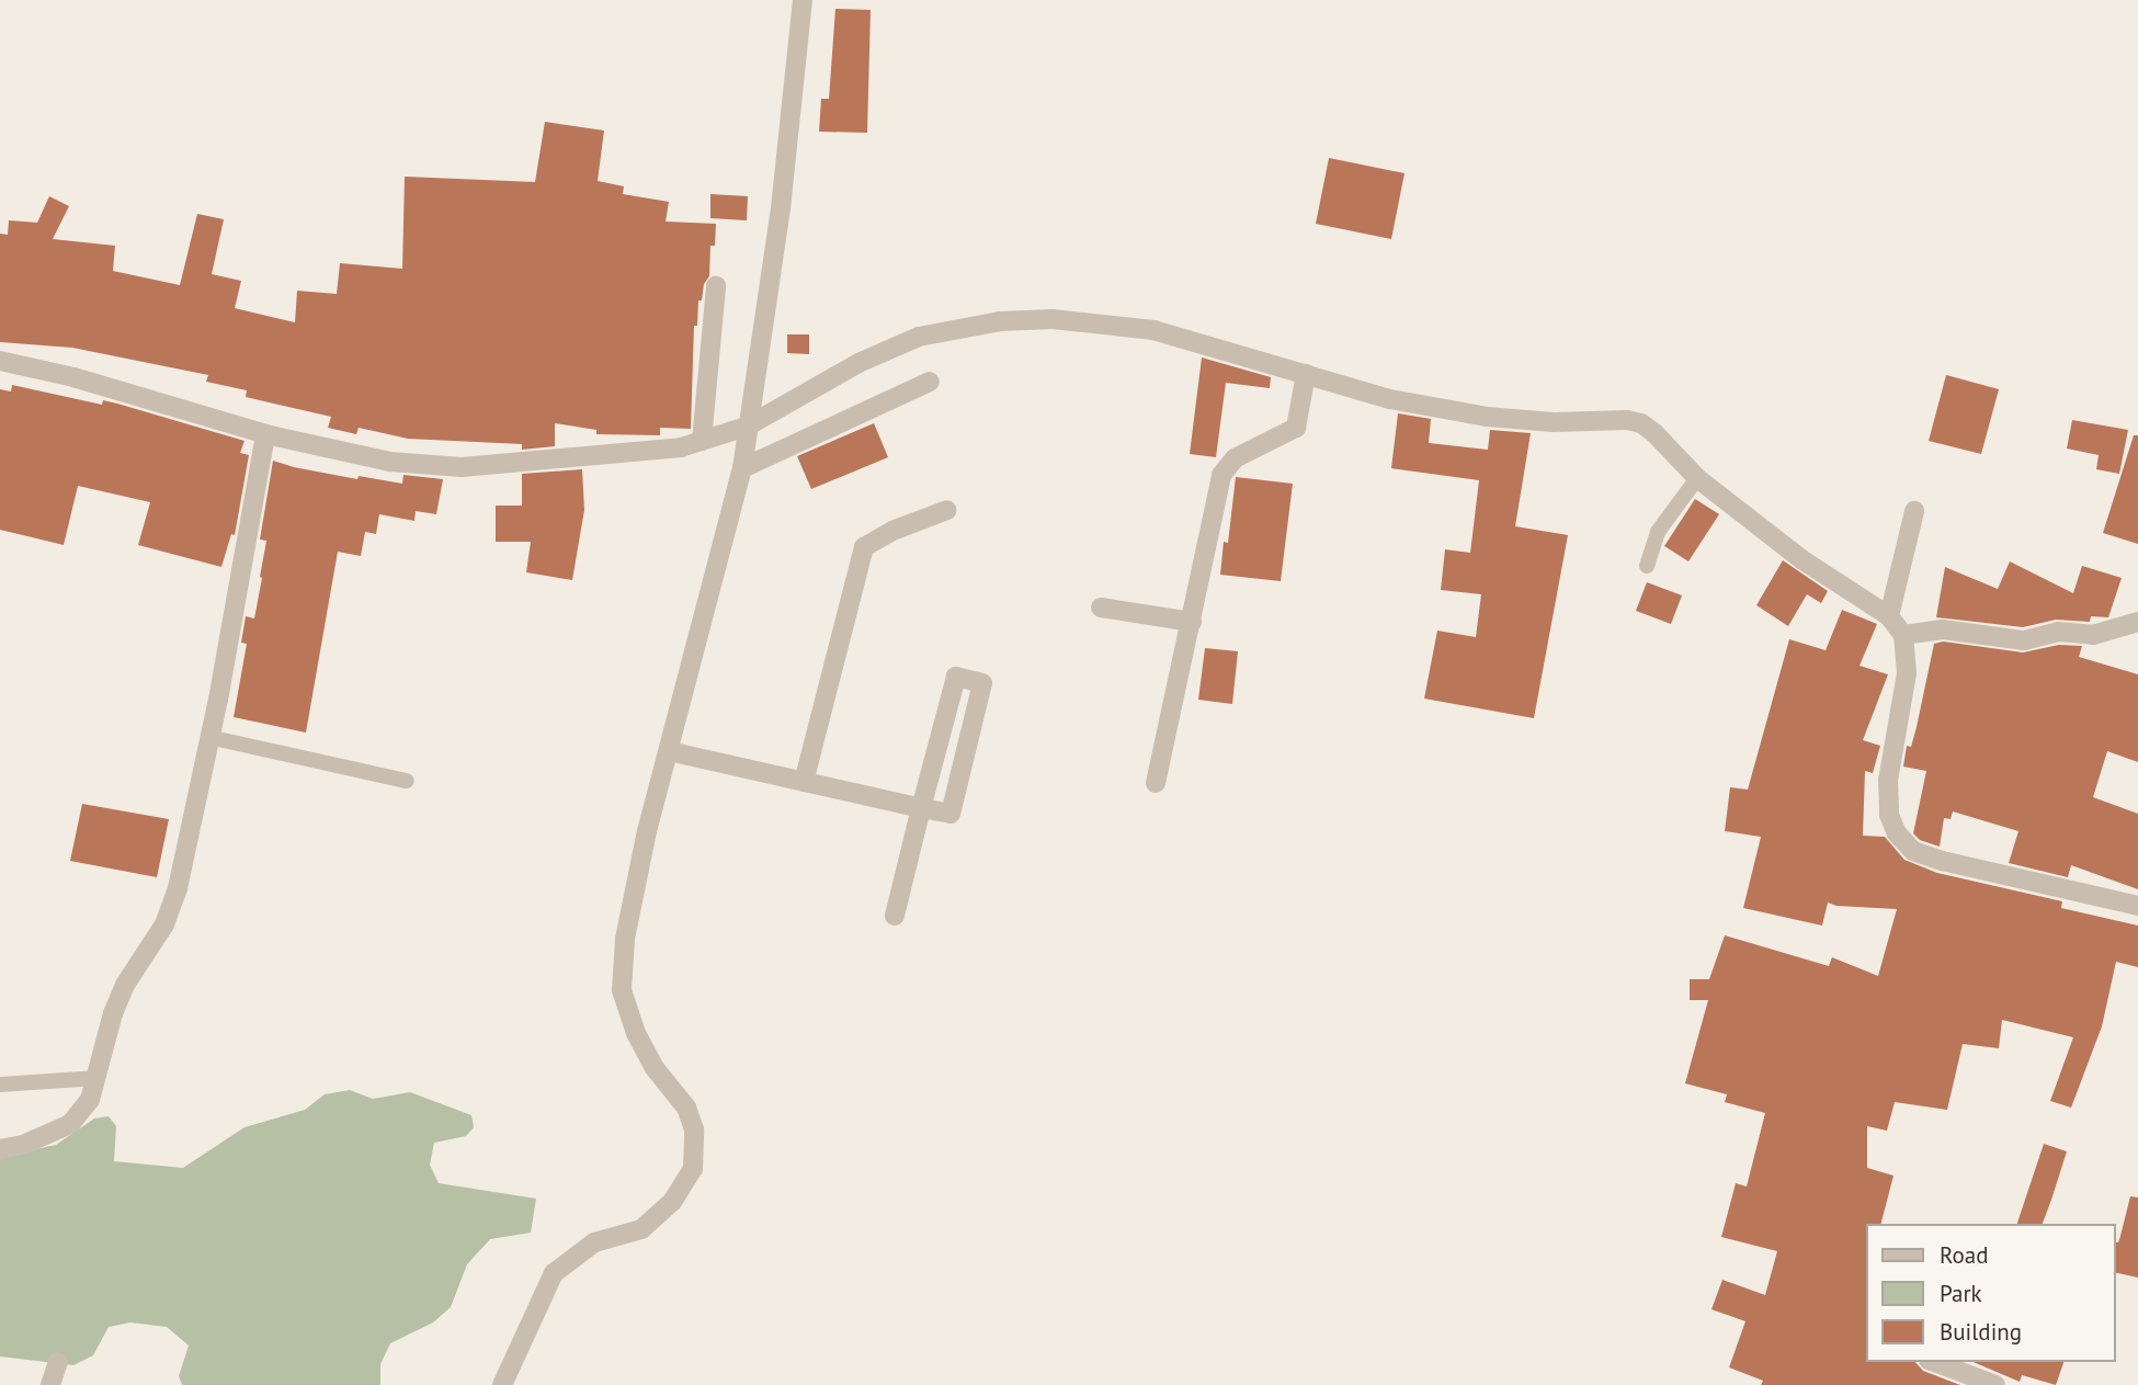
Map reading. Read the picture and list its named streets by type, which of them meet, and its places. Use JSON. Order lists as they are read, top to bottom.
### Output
{
  "legend": ["Road", "Park", "Building"]
}
